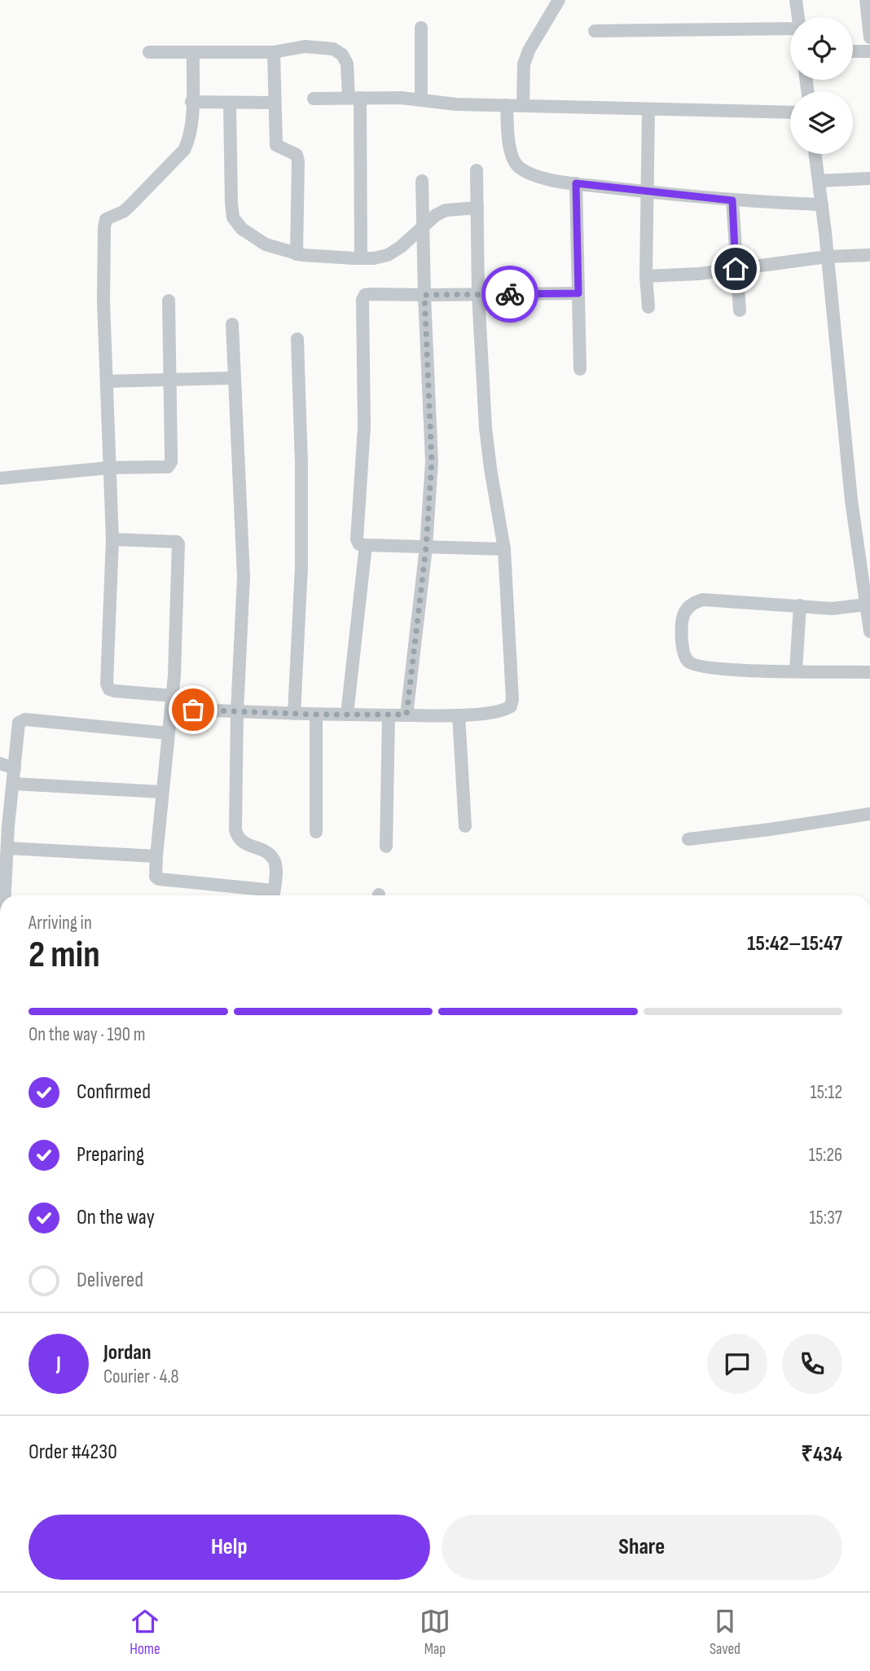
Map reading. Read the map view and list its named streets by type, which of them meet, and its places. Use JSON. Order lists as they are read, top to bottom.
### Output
{
  "page": {
    "heading": ["2 min", "Arriving in", "15:42–15:47"],
    "panel": [
      "Jordan",
      "Courier · 4.8",
      "Order #4230",
      "₹434"
    ],
    "bar": "On the way · 190 m",
    "list": [
      ["Confirmed", "15:12"],
      ["Preparing", "15:26"],
      ["On the way", "15:37"],
      "Delivered"
    ],
    "round": "J",
    "buttons": ["Help", "Share"],
    "tabs": ["Home", "Map", "Saved"]
  }
}
